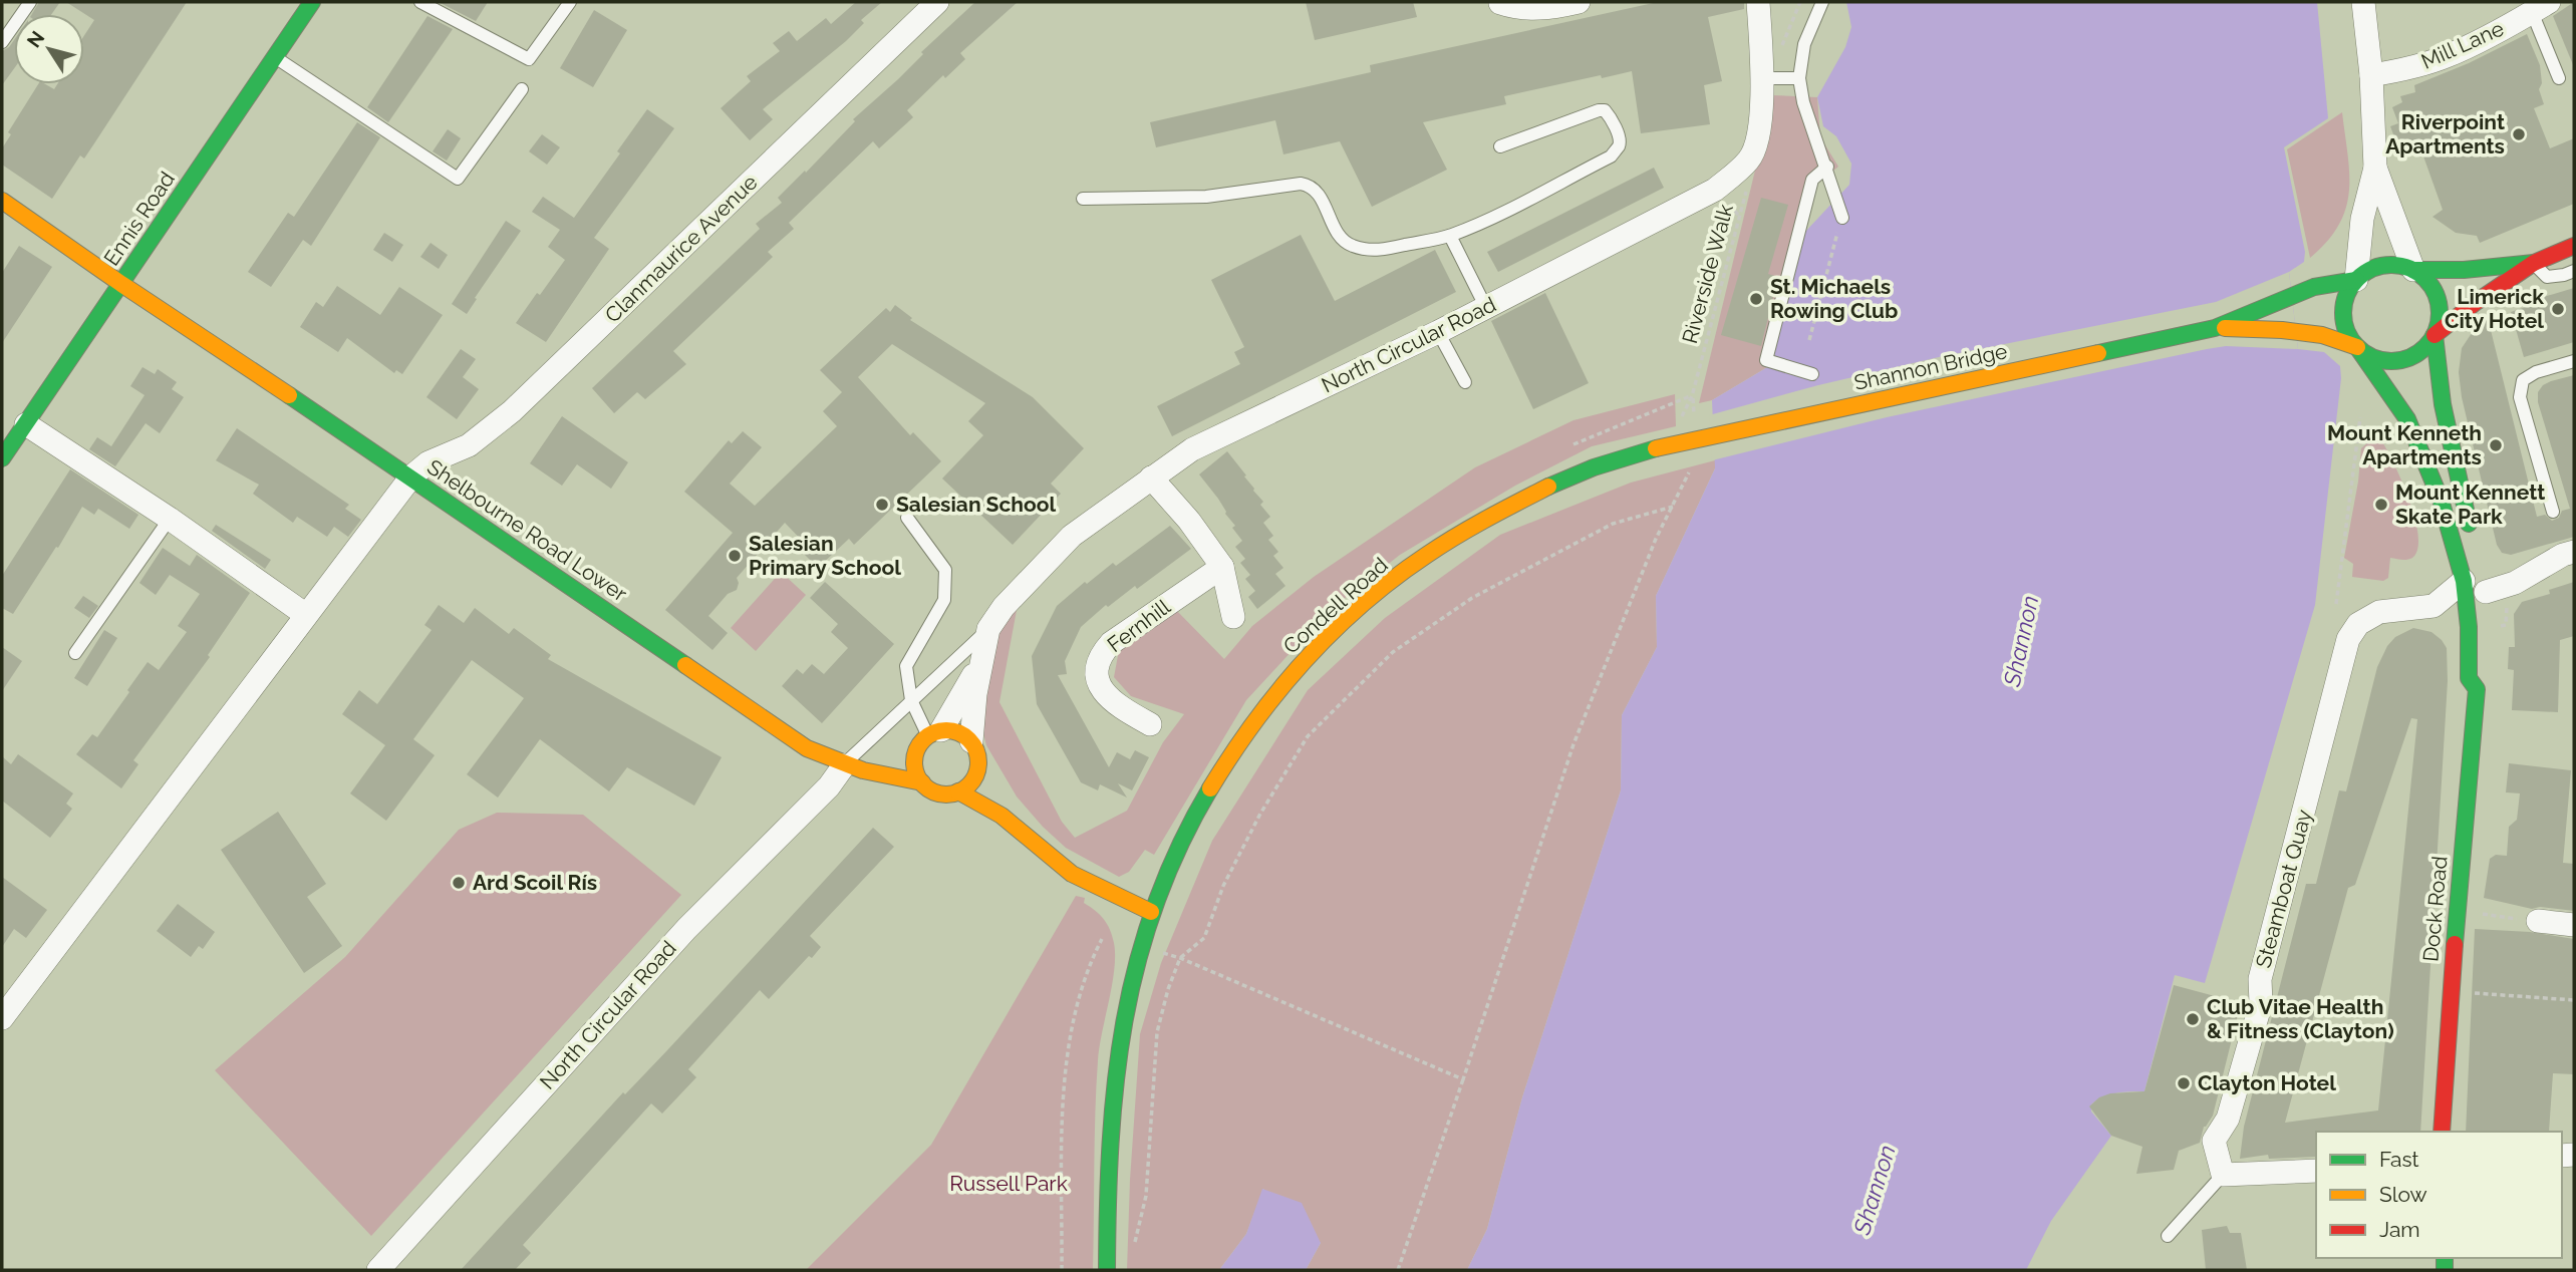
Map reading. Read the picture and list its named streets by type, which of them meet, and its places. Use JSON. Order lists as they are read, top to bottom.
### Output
{
  "streets": {
    "main road": [
      "Ennis Road",
      "Shannon Bridge",
      "Shelbourne Road Lower",
      "Condell Road",
      "Dock Road"
    ],
    "street": [
      "Mill Lane",
      "Clanmaurice Avenue",
      "North Circular Road",
      "Fernhill",
      "Steamboat Quay"
    ],
    "path": ["Riverside Walk"]
  },
  "crossings": [
    ["Ennis Road", "Shelbourne Road Lower"],
    ["Clanmaurice Avenue", "Shelbourne Road Lower"],
    ["Riverside Walk", "North Circular Road"],
    ["North Circular Road", "Shelbourne Road Lower"],
    ["Shannon Bridge", "Condell Road"],
    ["Steamboat Quay", "Dock Road"]
  ],
  "water": ["Shannon"],
  "parks": ["Russell Park"],
  "places": [
    "Riverpoint Apartments",
    "St. Michaels Rowing Club",
    "Limerick City Hotel",
    "Mount Kenneth Apartments",
    "Salesian School",
    "Mount Kennett Skate Park",
    "Salesian Primary School",
    "Ard Scoil Rís",
    "Club Vitae Health & Fitness (Clayton)",
    "Clayton Hotel"
  ],
  "legend": ["Fast", "Slow", "Jam"],
  "north": "top left"
}
